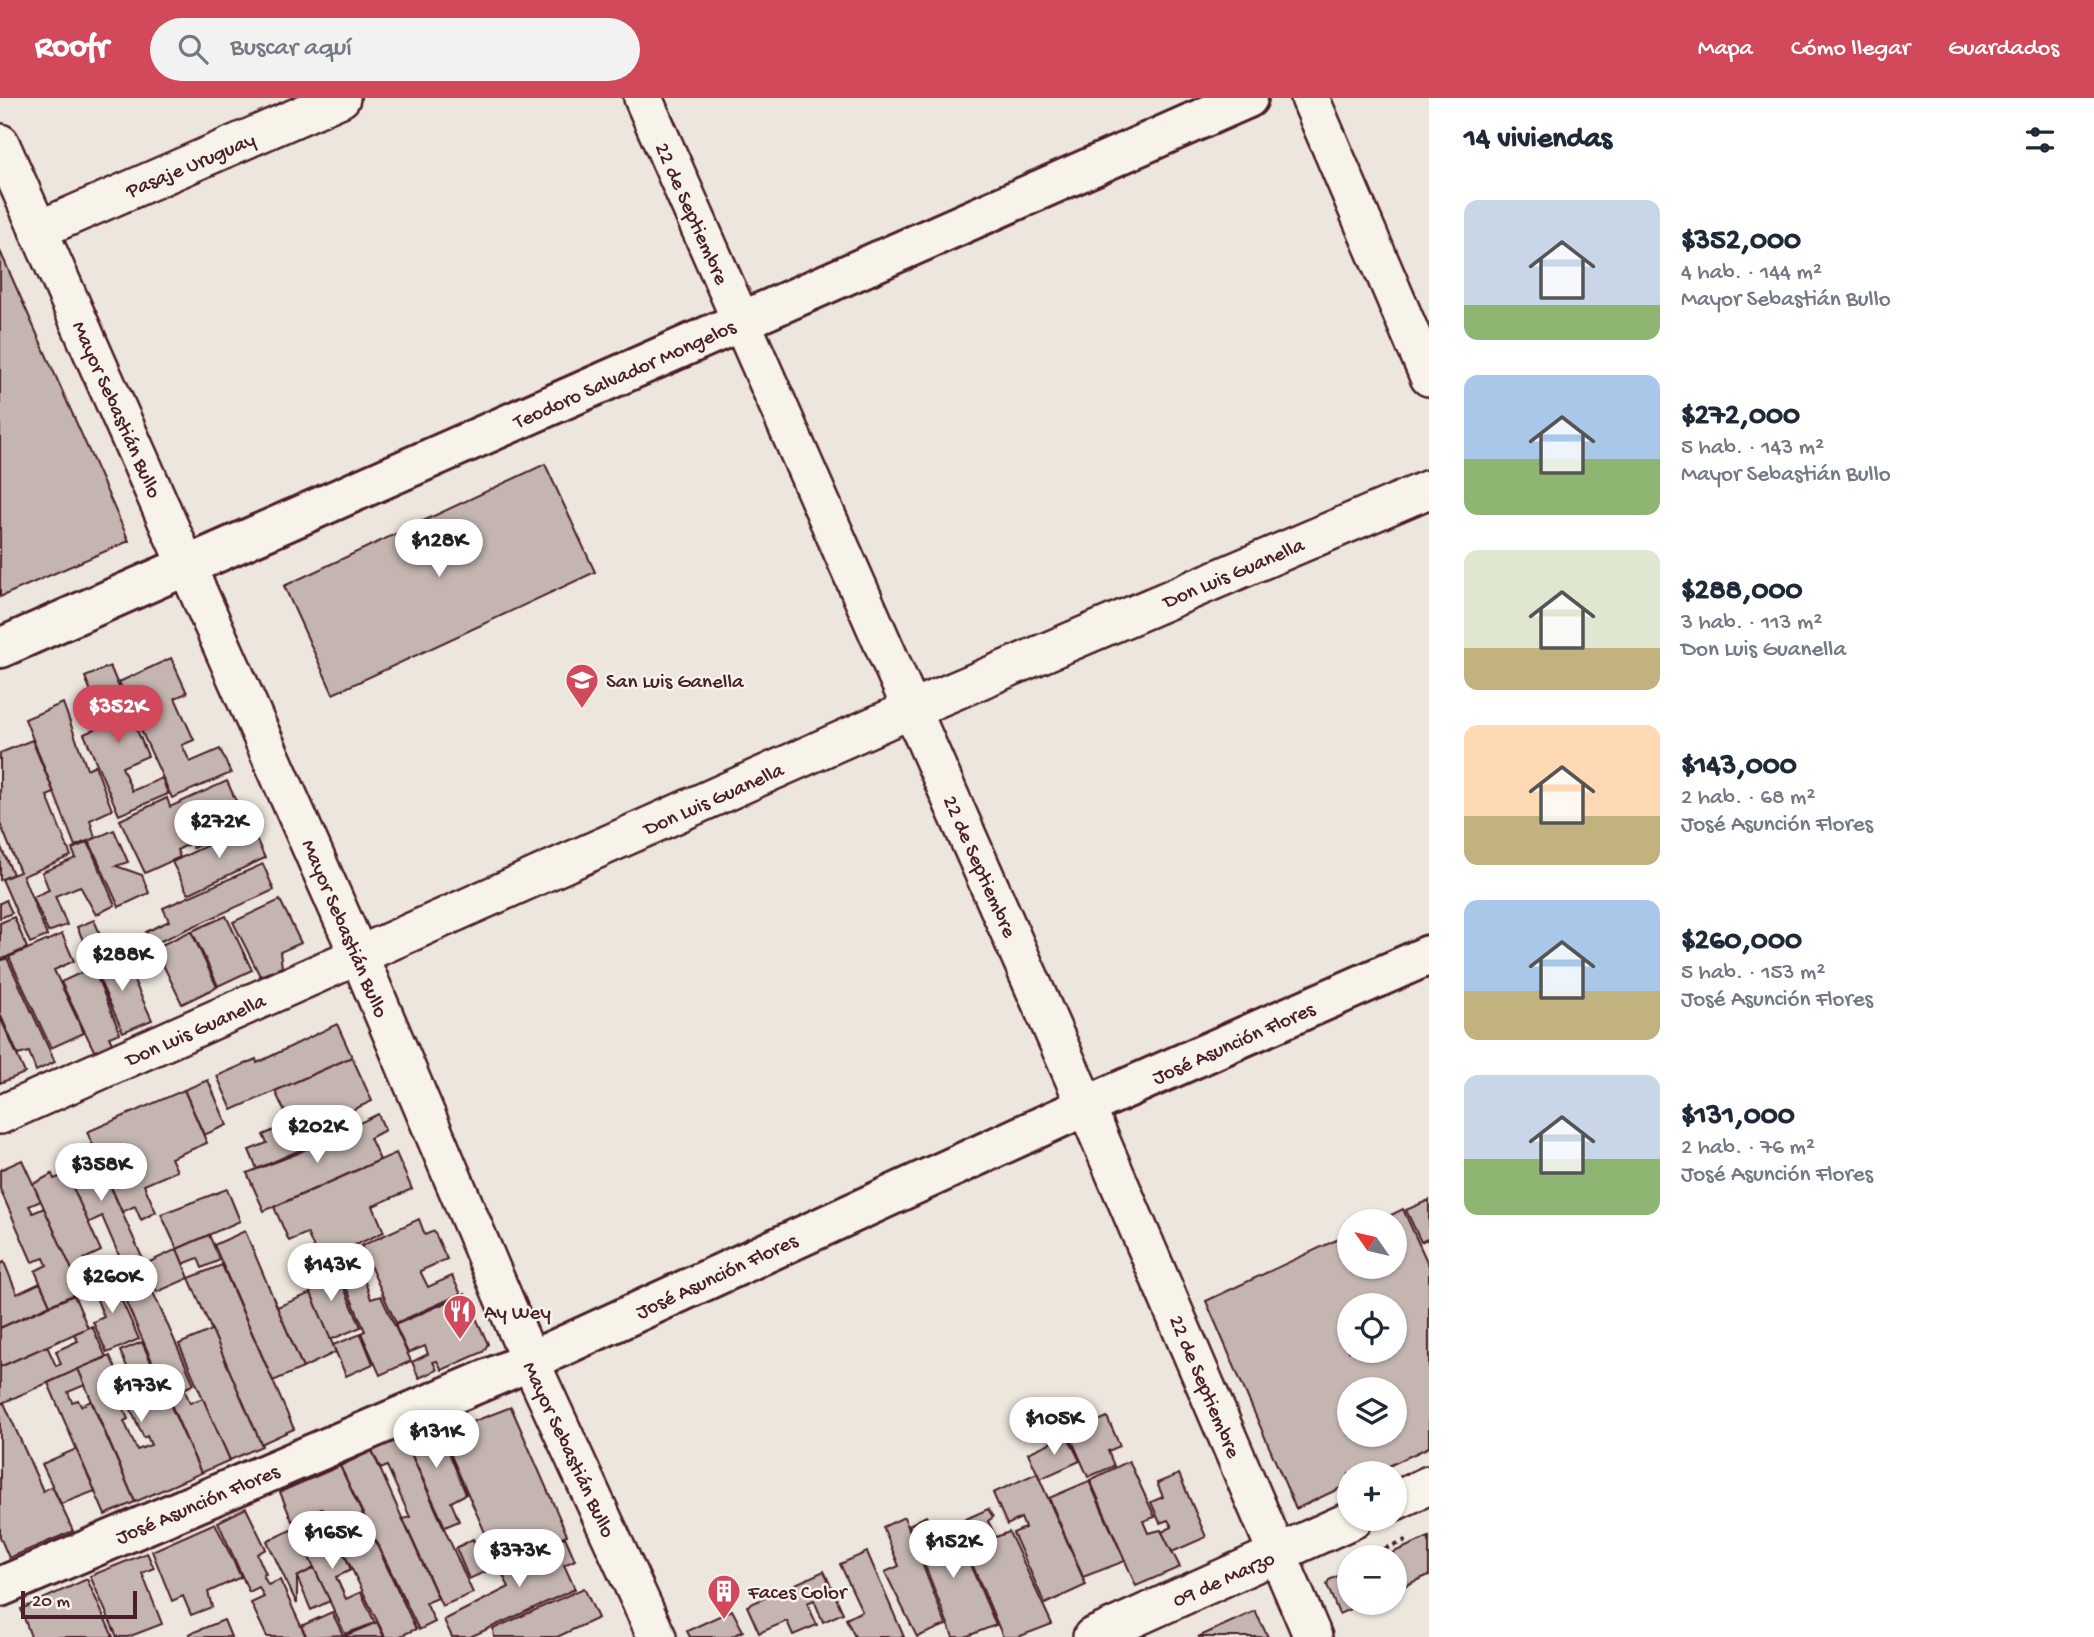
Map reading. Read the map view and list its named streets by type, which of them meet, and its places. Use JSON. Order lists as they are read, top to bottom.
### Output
{
  "streets": {
    "street": [
      "Pasaje Uruguay",
      "22 de Septiembre",
      "Teodoro Salvador Mongelos",
      "Mayor Sebastián Bullo",
      "Don Luis Guanella",
      "José Asunción Flores",
      "09 de Marzo"
    ]
  },
  "crossings": [
    ["Pasaje Uruguay", "Mayor Sebastián Bullo"],
    ["22 de Septiembre", "Teodoro Salvador Mongelos"],
    ["22 de Septiembre", "Don Luis Guanella"],
    ["22 de Septiembre", "José Asunción Flores"],
    ["22 de Septiembre", "09 de Marzo"],
    ["Teodoro Salvador Mongelos", "Mayor Sebastián Bullo"],
    ["Mayor Sebastián Bullo", "Don Luis Guanella"],
    ["Mayor Sebastián Bullo", "José Asunción Flores"]
  ],
  "places": {
    "school or university": ["San Luis Ganella"],
    "restaurant": ["Ay Wey"],
    "building": ["Faces Color"]
  },
  "scale_bar": "20 m",
  "north": "top left",
  "page": {
    "header": "Roofr",
    "search": "Buscar aquí",
    "nav": ["Mapa", "Cómo llegar", "Guardados"],
    "heading": "14 viviendas",
    "list": [
      {
        "name": "$352,000",
        "note": "4 hab. · 144 m² · Mayor Sebastián Bullo"
      },
      {
        "name": "$272,000",
        "note": "5 hab. · 143 m² · Mayor Sebastián Bullo"
      },
      {
        "name": "$288,000",
        "note": "3 hab. · 113 m² · Don Luis Guanella"
      },
      {
        "name": "$143,000",
        "note": "2 hab. · 68 m² · José Asunción Flores"
      },
      {
        "name": "$260,000",
        "note": "5 hab. · 153 m² · José Asunción Flores"
      },
      {
        "name": "$131,000",
        "note": "2 hab. · 76 m² · José Asunción Flores"
      }
    ],
    "price": [
      "$128K",
      "$352K",
      "$272K",
      "$288K",
      "$202K",
      "$358K",
      "$143K",
      "$260K",
      "$173K",
      "$105K",
      "$131K",
      "$165K",
      "$152K",
      "$373K"
    ],
    "map_buttons": ["+", "−"],
    "scale": "20 m"
  }
}
